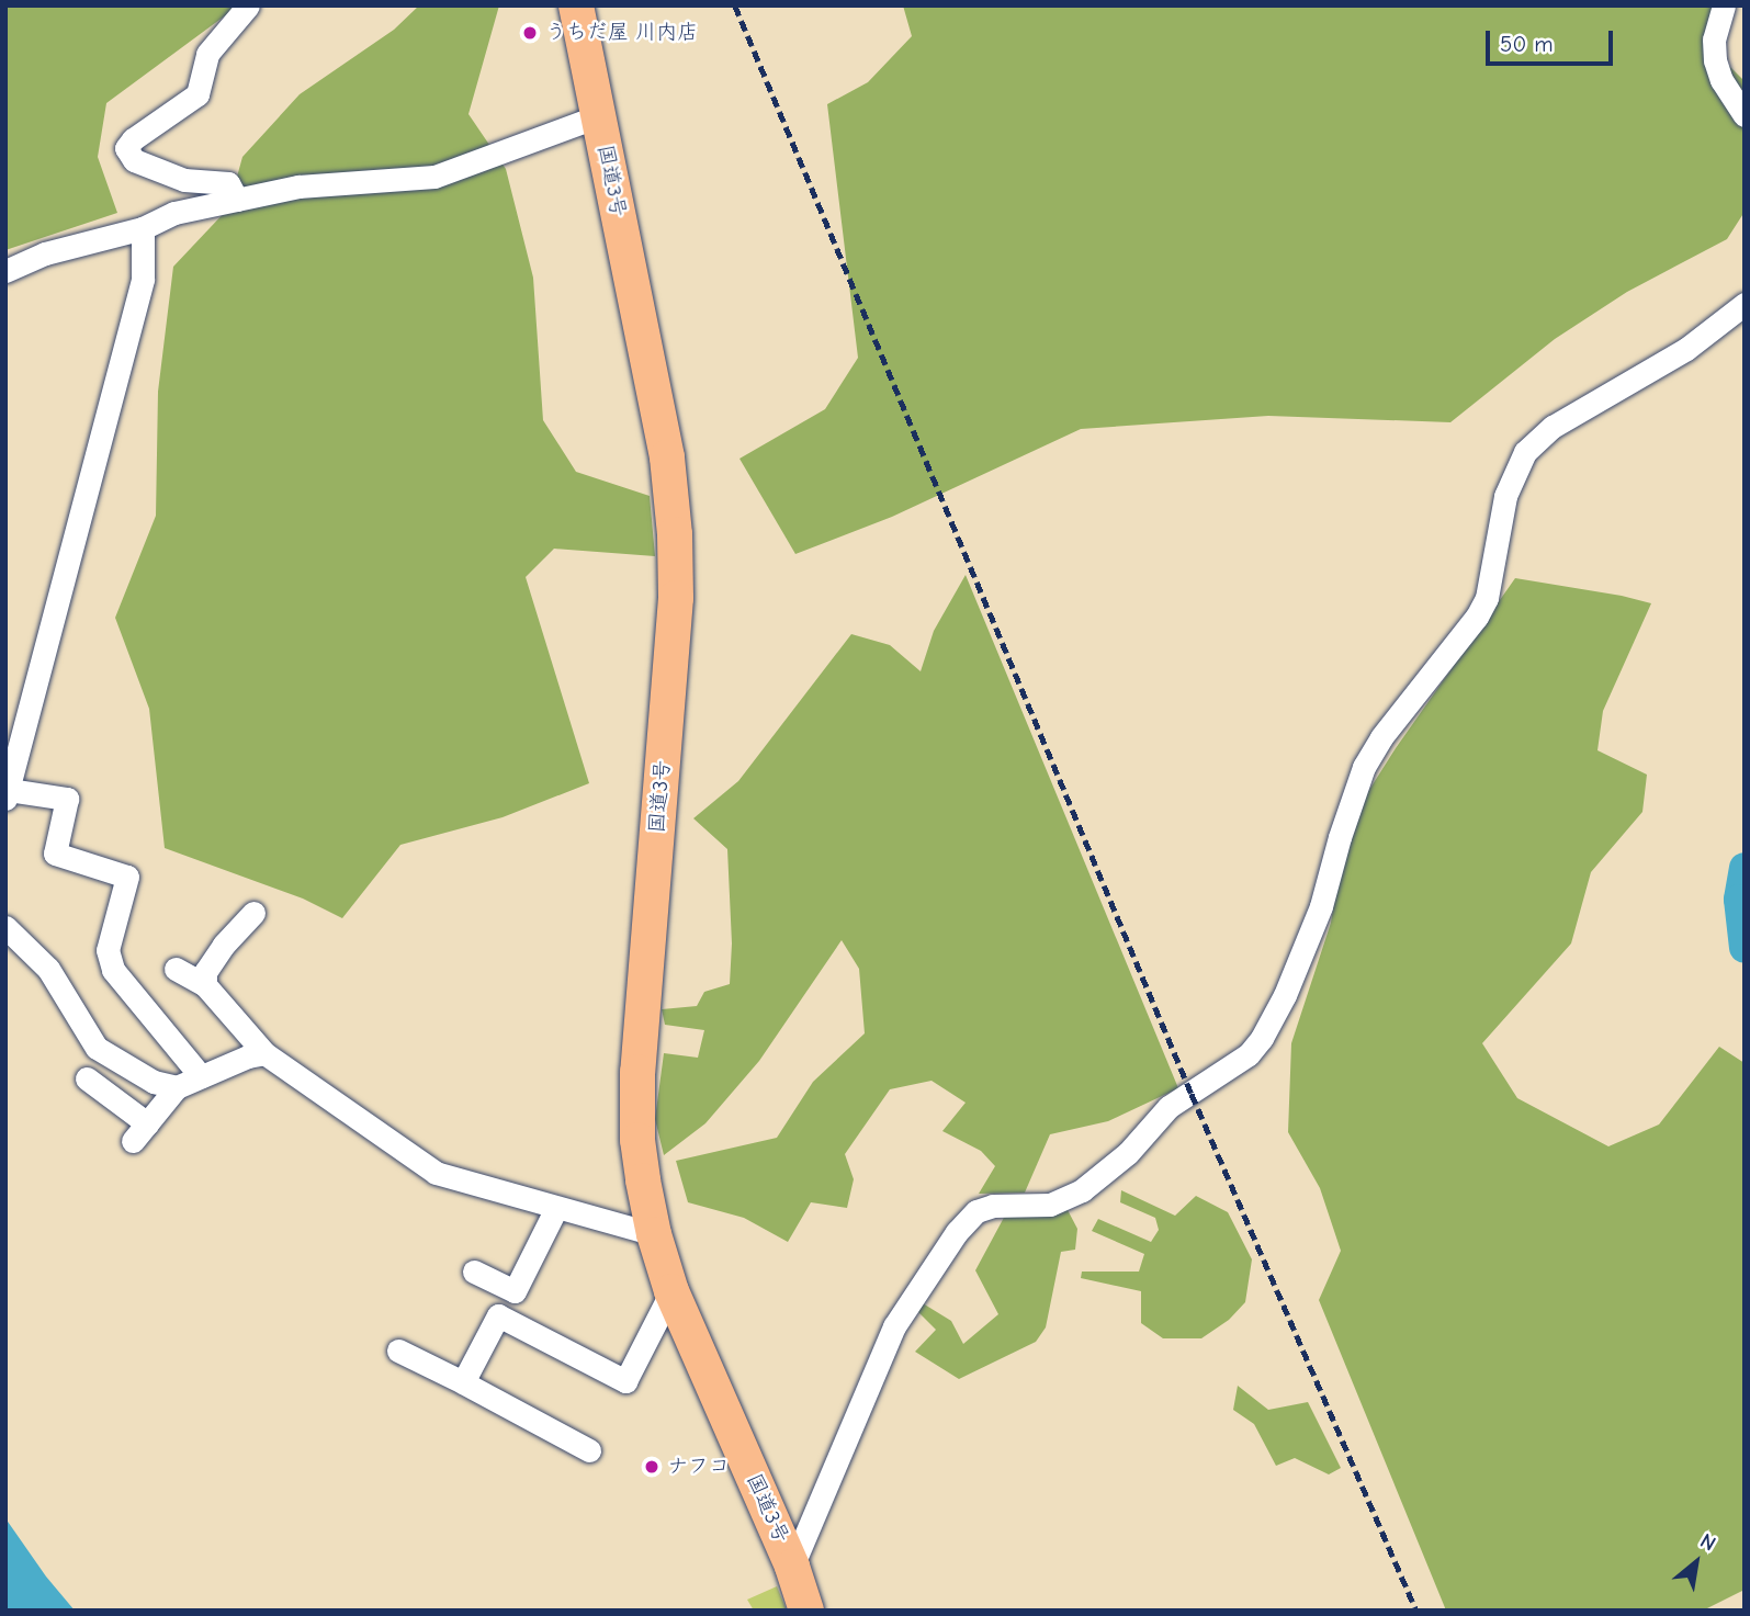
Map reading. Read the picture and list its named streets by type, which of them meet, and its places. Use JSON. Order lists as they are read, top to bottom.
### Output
{
  "streets": {
    "highway": ["国道3号"]
  },
  "places": ["うちだ屋 川内店", "ナフコ"],
  "scale_bar": "50 m",
  "north": "top right"
}
